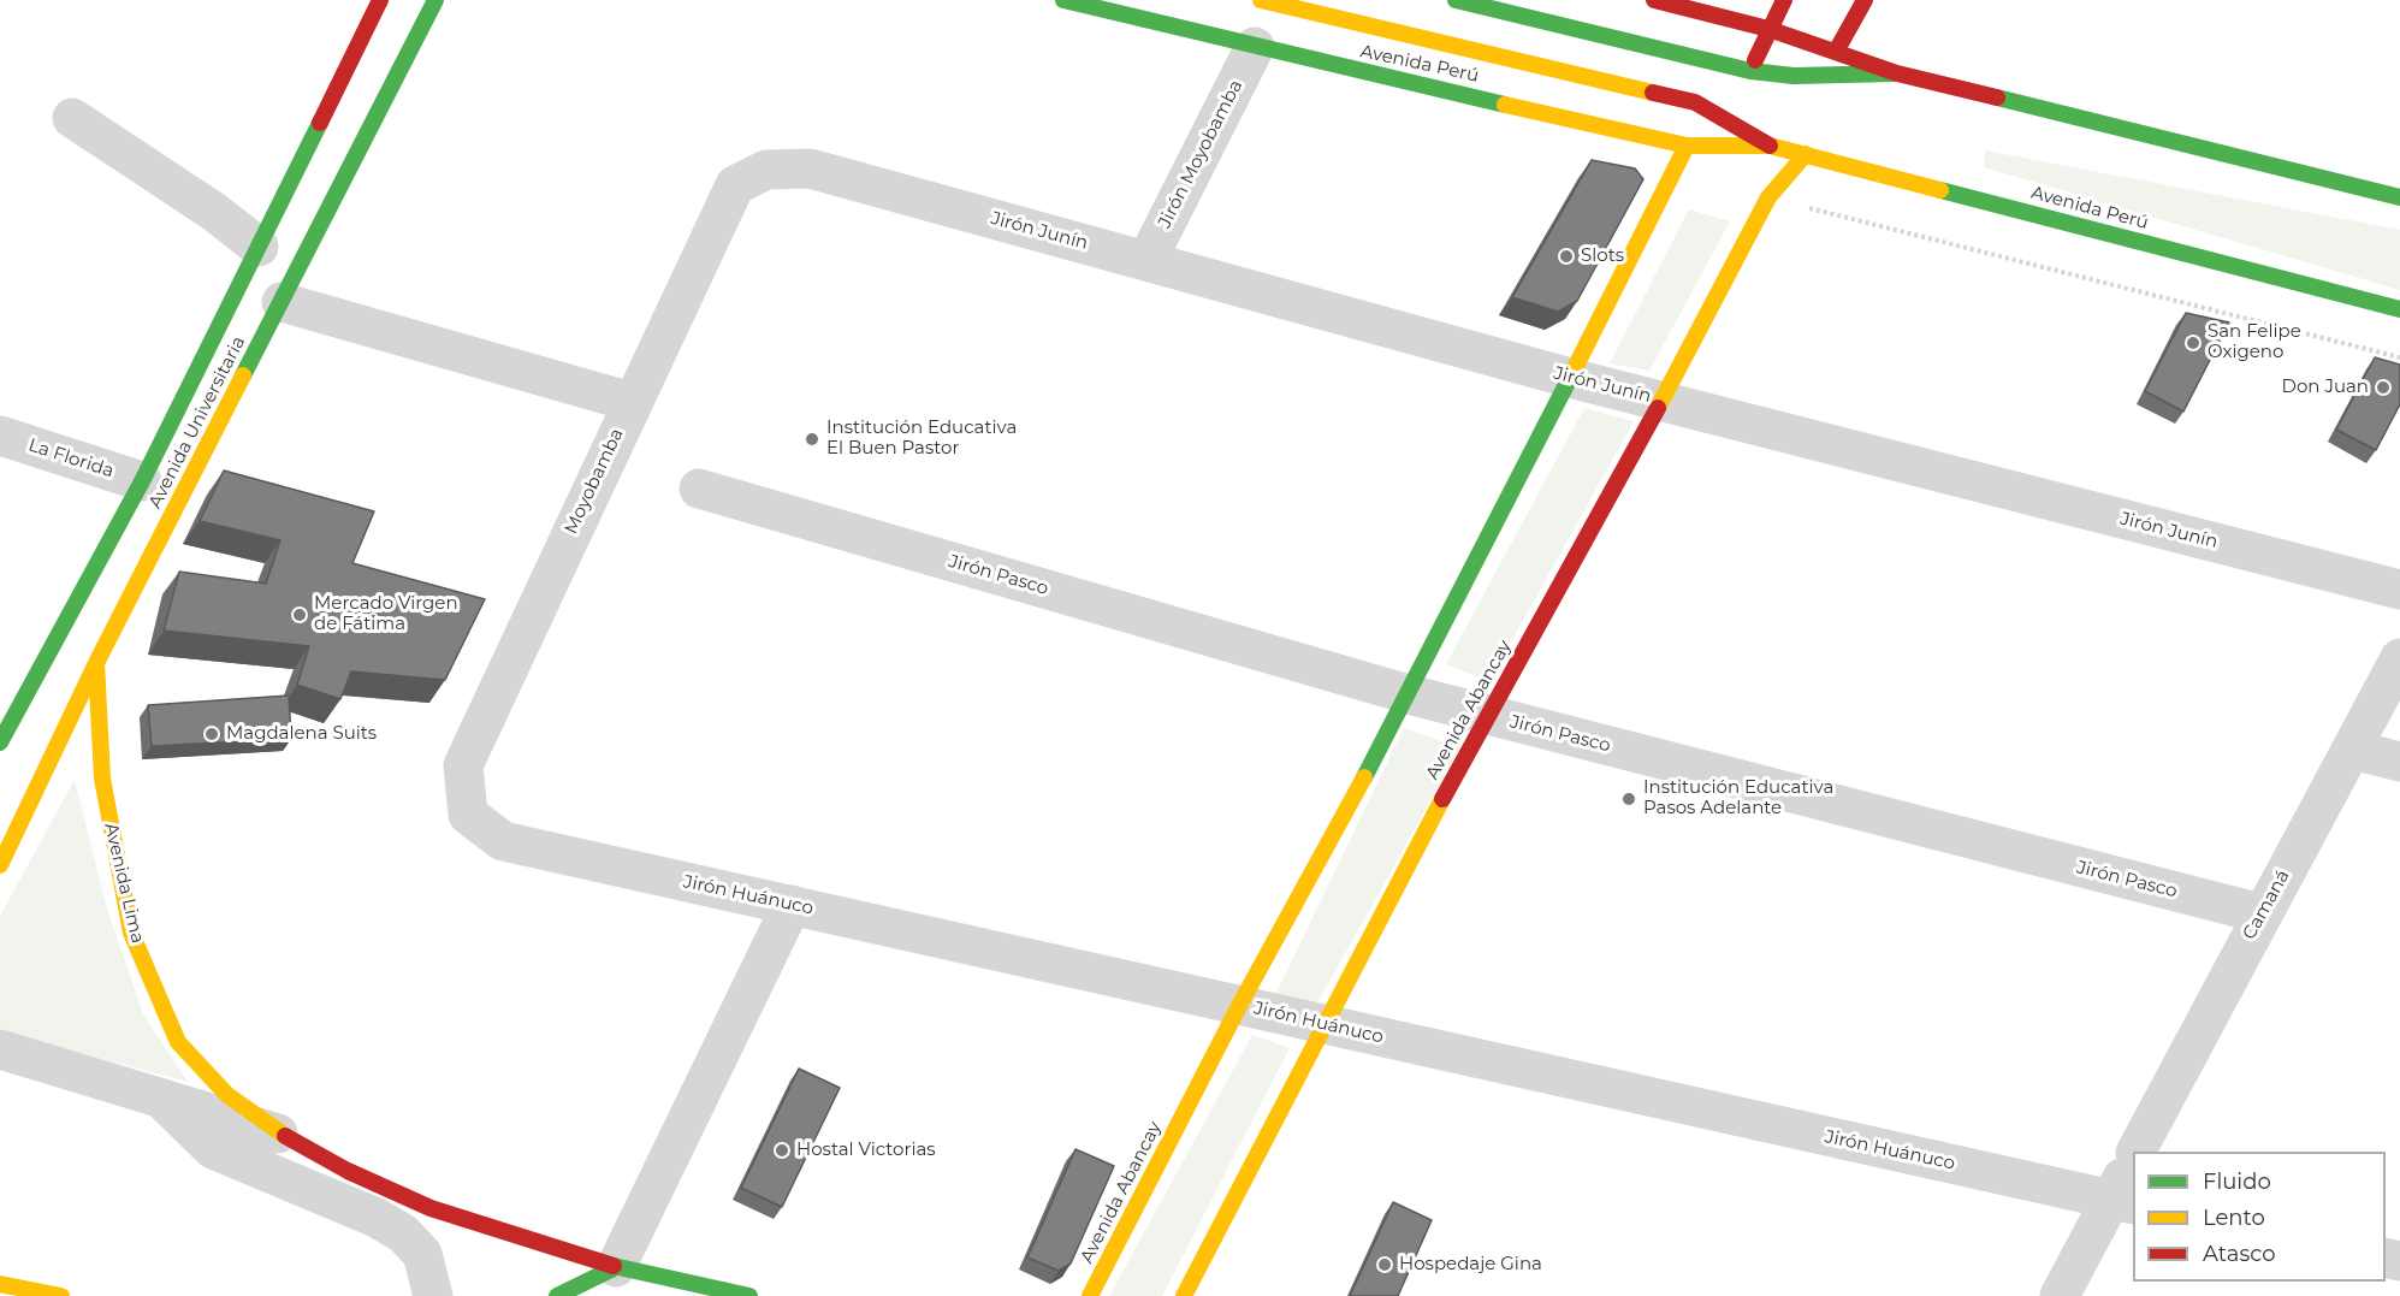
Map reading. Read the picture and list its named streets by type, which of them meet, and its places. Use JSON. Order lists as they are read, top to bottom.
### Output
{
  "streets": {
    "main road": [
      "Avenida Perú",
      "Avenida Universitaria",
      "Avenida Abancay",
      "Avenida Lima"
    ],
    "street": [
      "Jirón Moyobamba",
      "Jirón Junín",
      "La Florida",
      "Moyobamba",
      "Jirón Pasco",
      "Jirón Huánuco",
      "Camaná"
    ]
  },
  "crossings": [
    ["Avenida Perú", "Jirón Moyobamba"],
    ["Avenida Perú", "Avenida Abancay"],
    ["Jirón Moyobamba", "Jirón Junín"],
    ["Jirón Junín", "Moyobamba"],
    ["Jirón Junín", "Avenida Abancay"],
    ["Avenida Universitaria", "La Florida"],
    ["Avenida Universitaria", "Avenida Lima"],
    ["Moyobamba", "Jirón Huánuco"],
    ["Jirón Pasco", "Avenida Abancay"],
    ["Jirón Pasco", "Camaná"],
    ["Avenida Abancay", "Jirón Huánuco"],
    ["Jirón Huánuco", "Camaná"]
  ],
  "places": [
    "Slots",
    "San Felipe Oxigeno",
    "Don Juan",
    "Institución Educativa El Buen Pastor",
    "Mercado Virgen de Fátima",
    "Magdalena Suits",
    "Institución Educativa Pasos Adelante",
    "Hostal Victorias",
    "Hospedaje Gina"
  ],
  "legend": ["Fluido", "Lento", "Atasco"]
}
